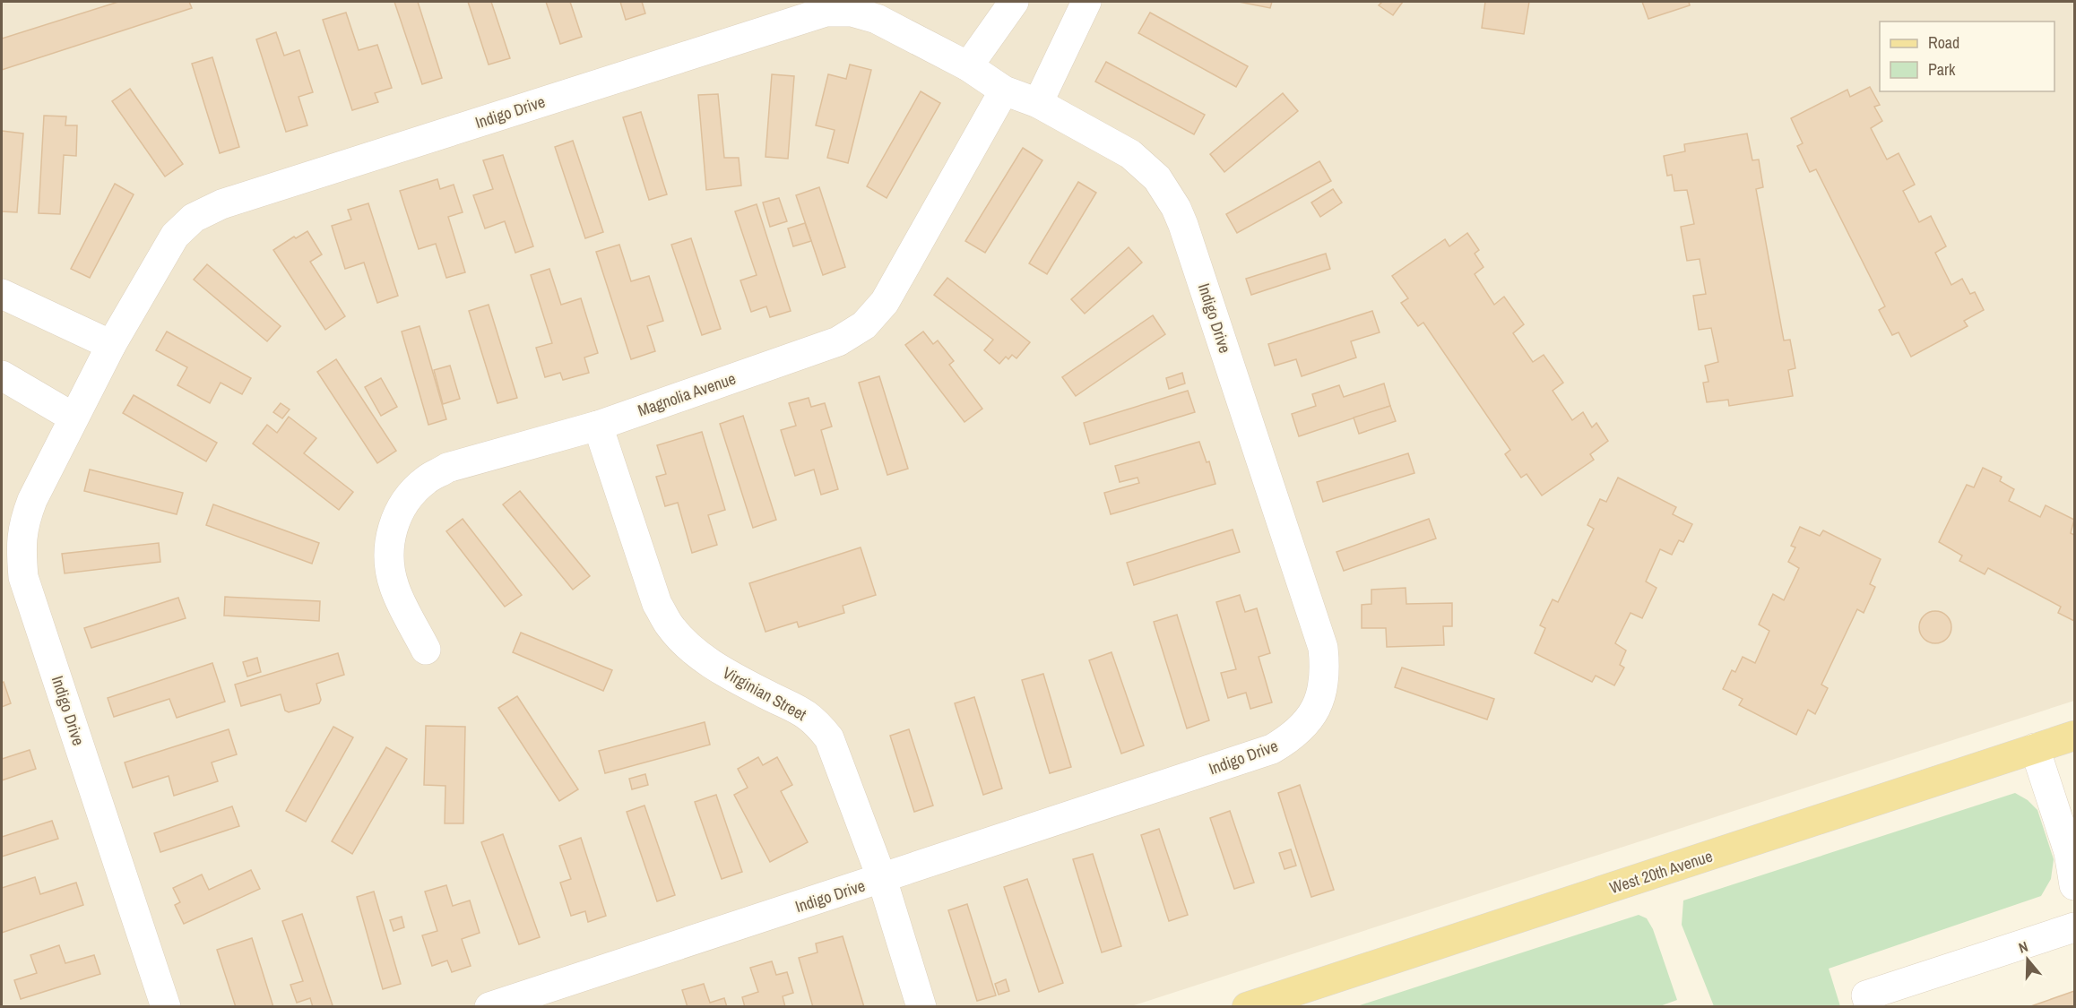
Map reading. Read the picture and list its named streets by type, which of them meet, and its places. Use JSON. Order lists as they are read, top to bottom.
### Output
{
  "streets": {
    "main road": ["West 20th Avenue"],
    "street": ["Indigo Drive", "Magnolia Avenue", "Virginian Street"]
  },
  "crossings": [
    ["Indigo Drive", "Magnolia Avenue"],
    ["Indigo Drive", "Virginian Street"],
    ["Magnolia Avenue", "Virginian Street"]
  ],
  "legend": ["Road", "Park"],
  "north": "top"
}
